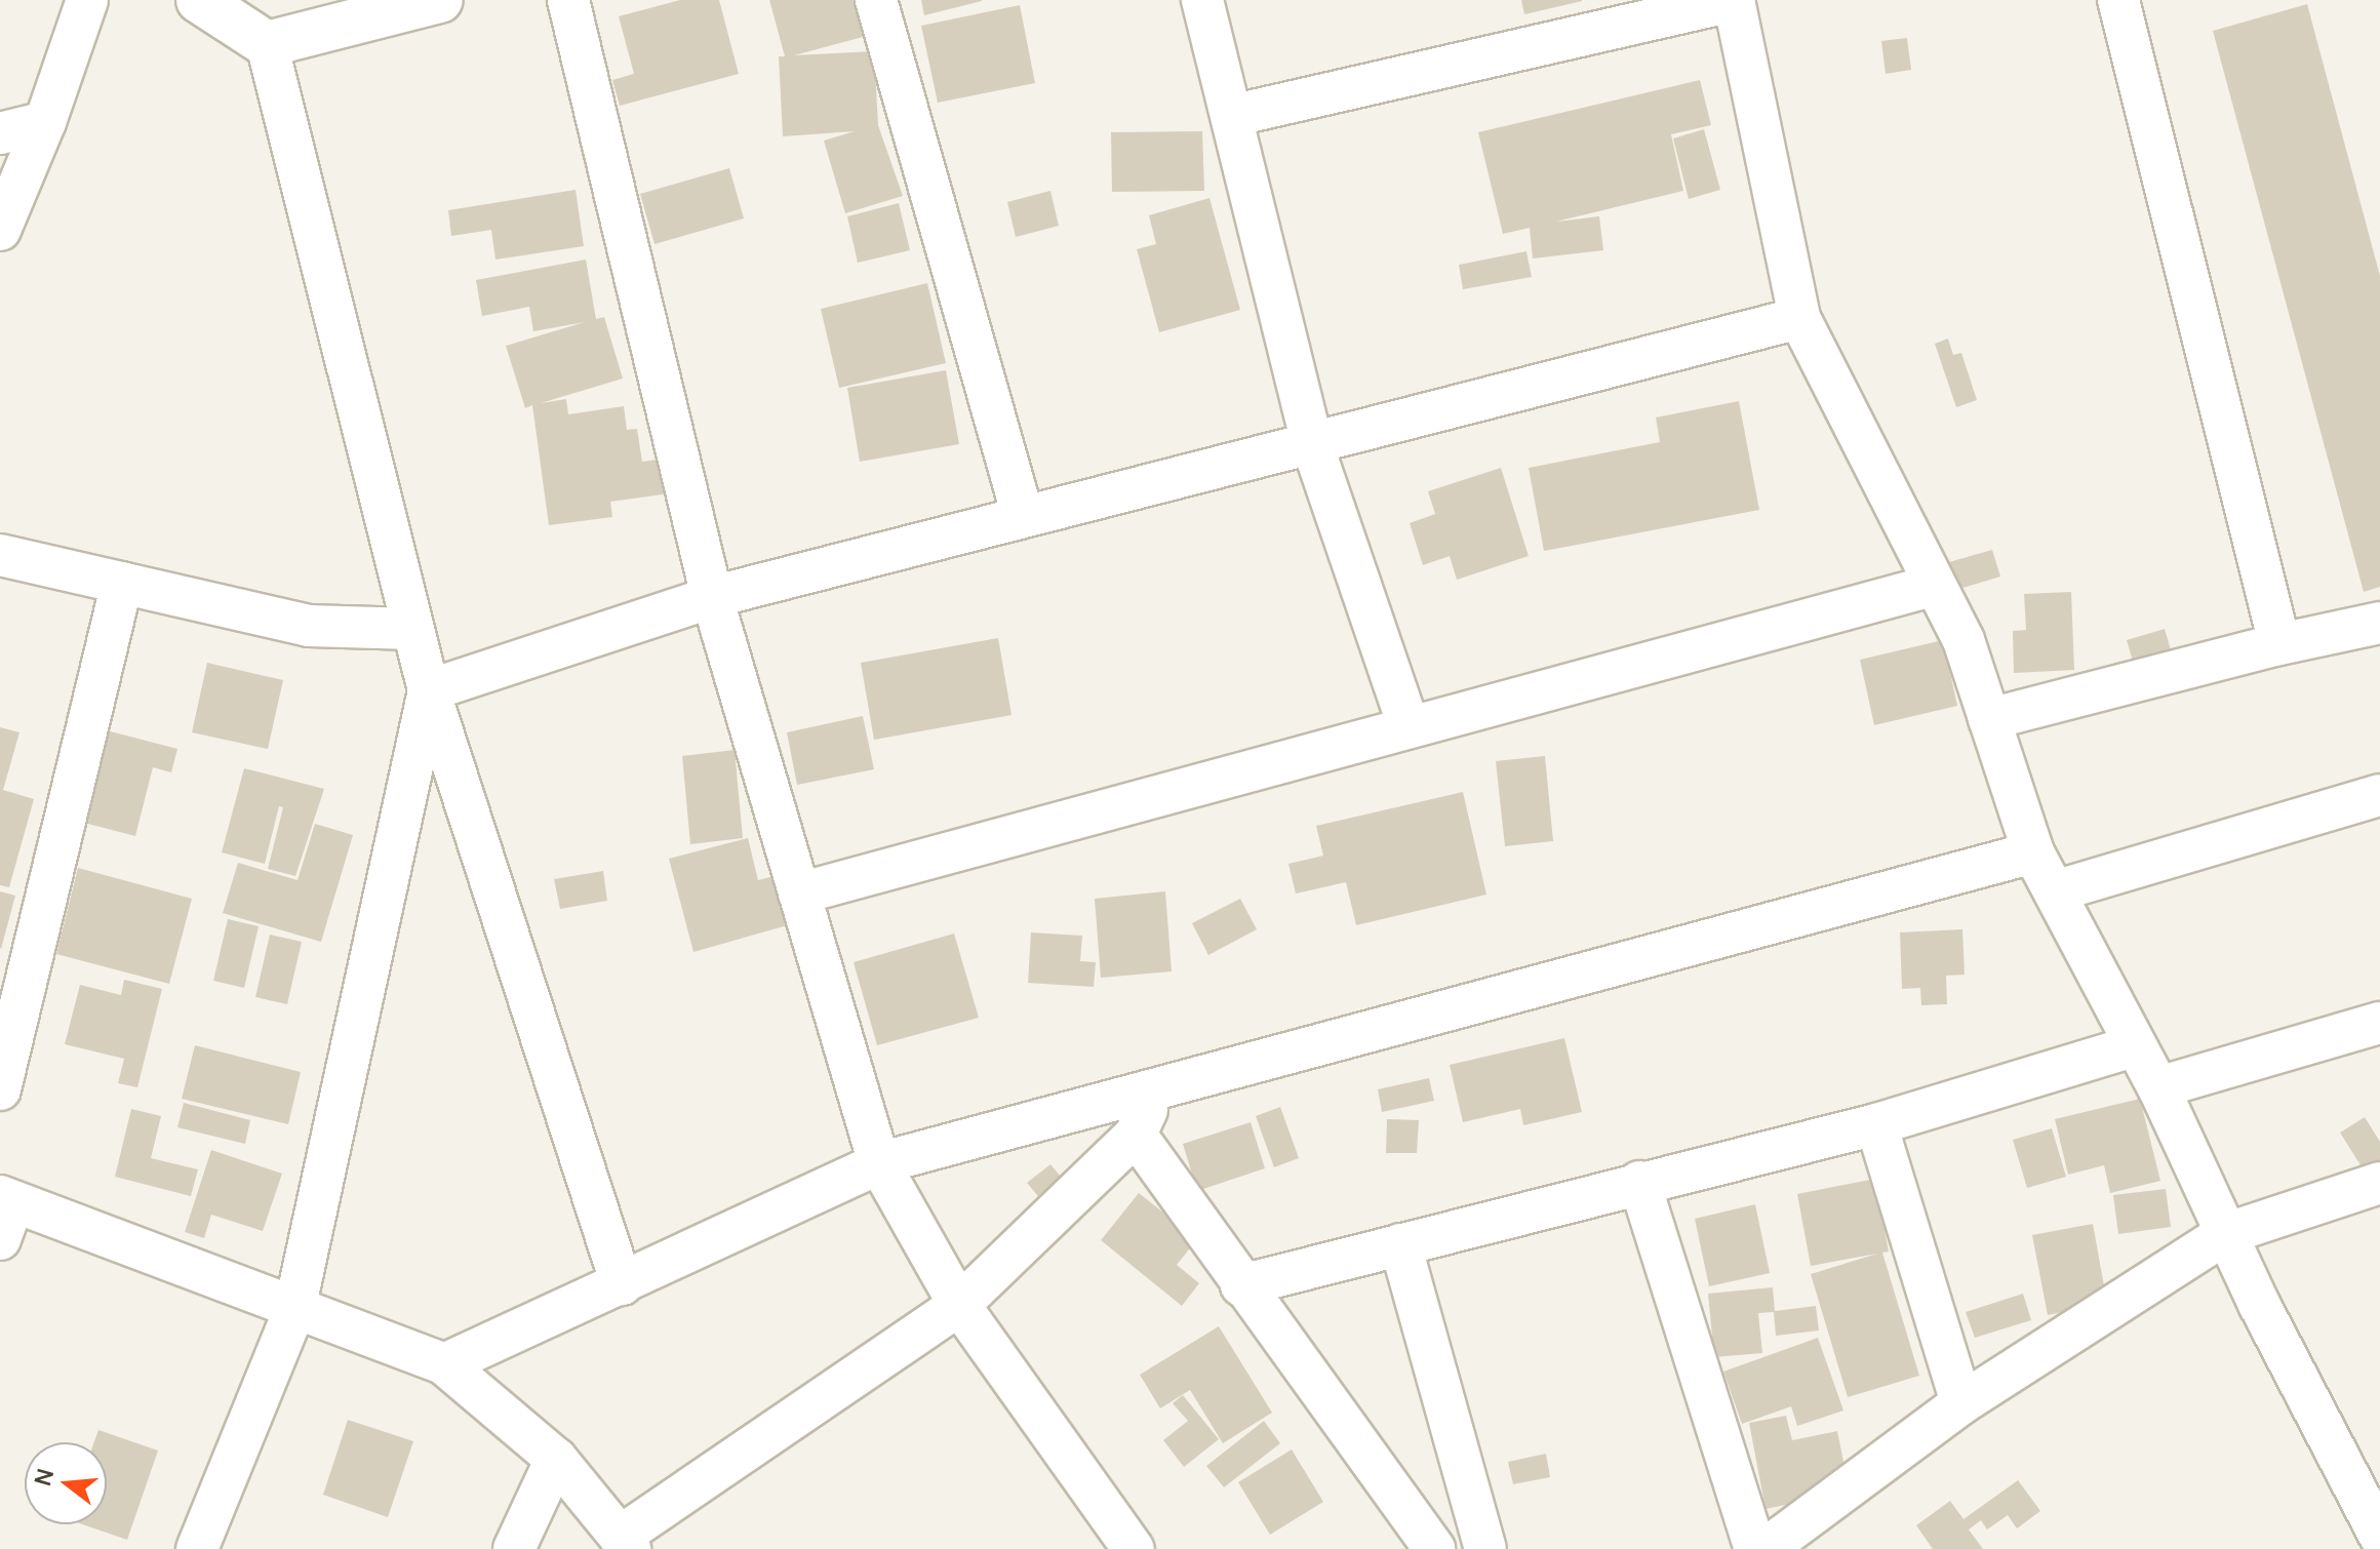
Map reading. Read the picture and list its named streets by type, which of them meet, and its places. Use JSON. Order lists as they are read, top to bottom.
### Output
{
  "north": "left"
}
